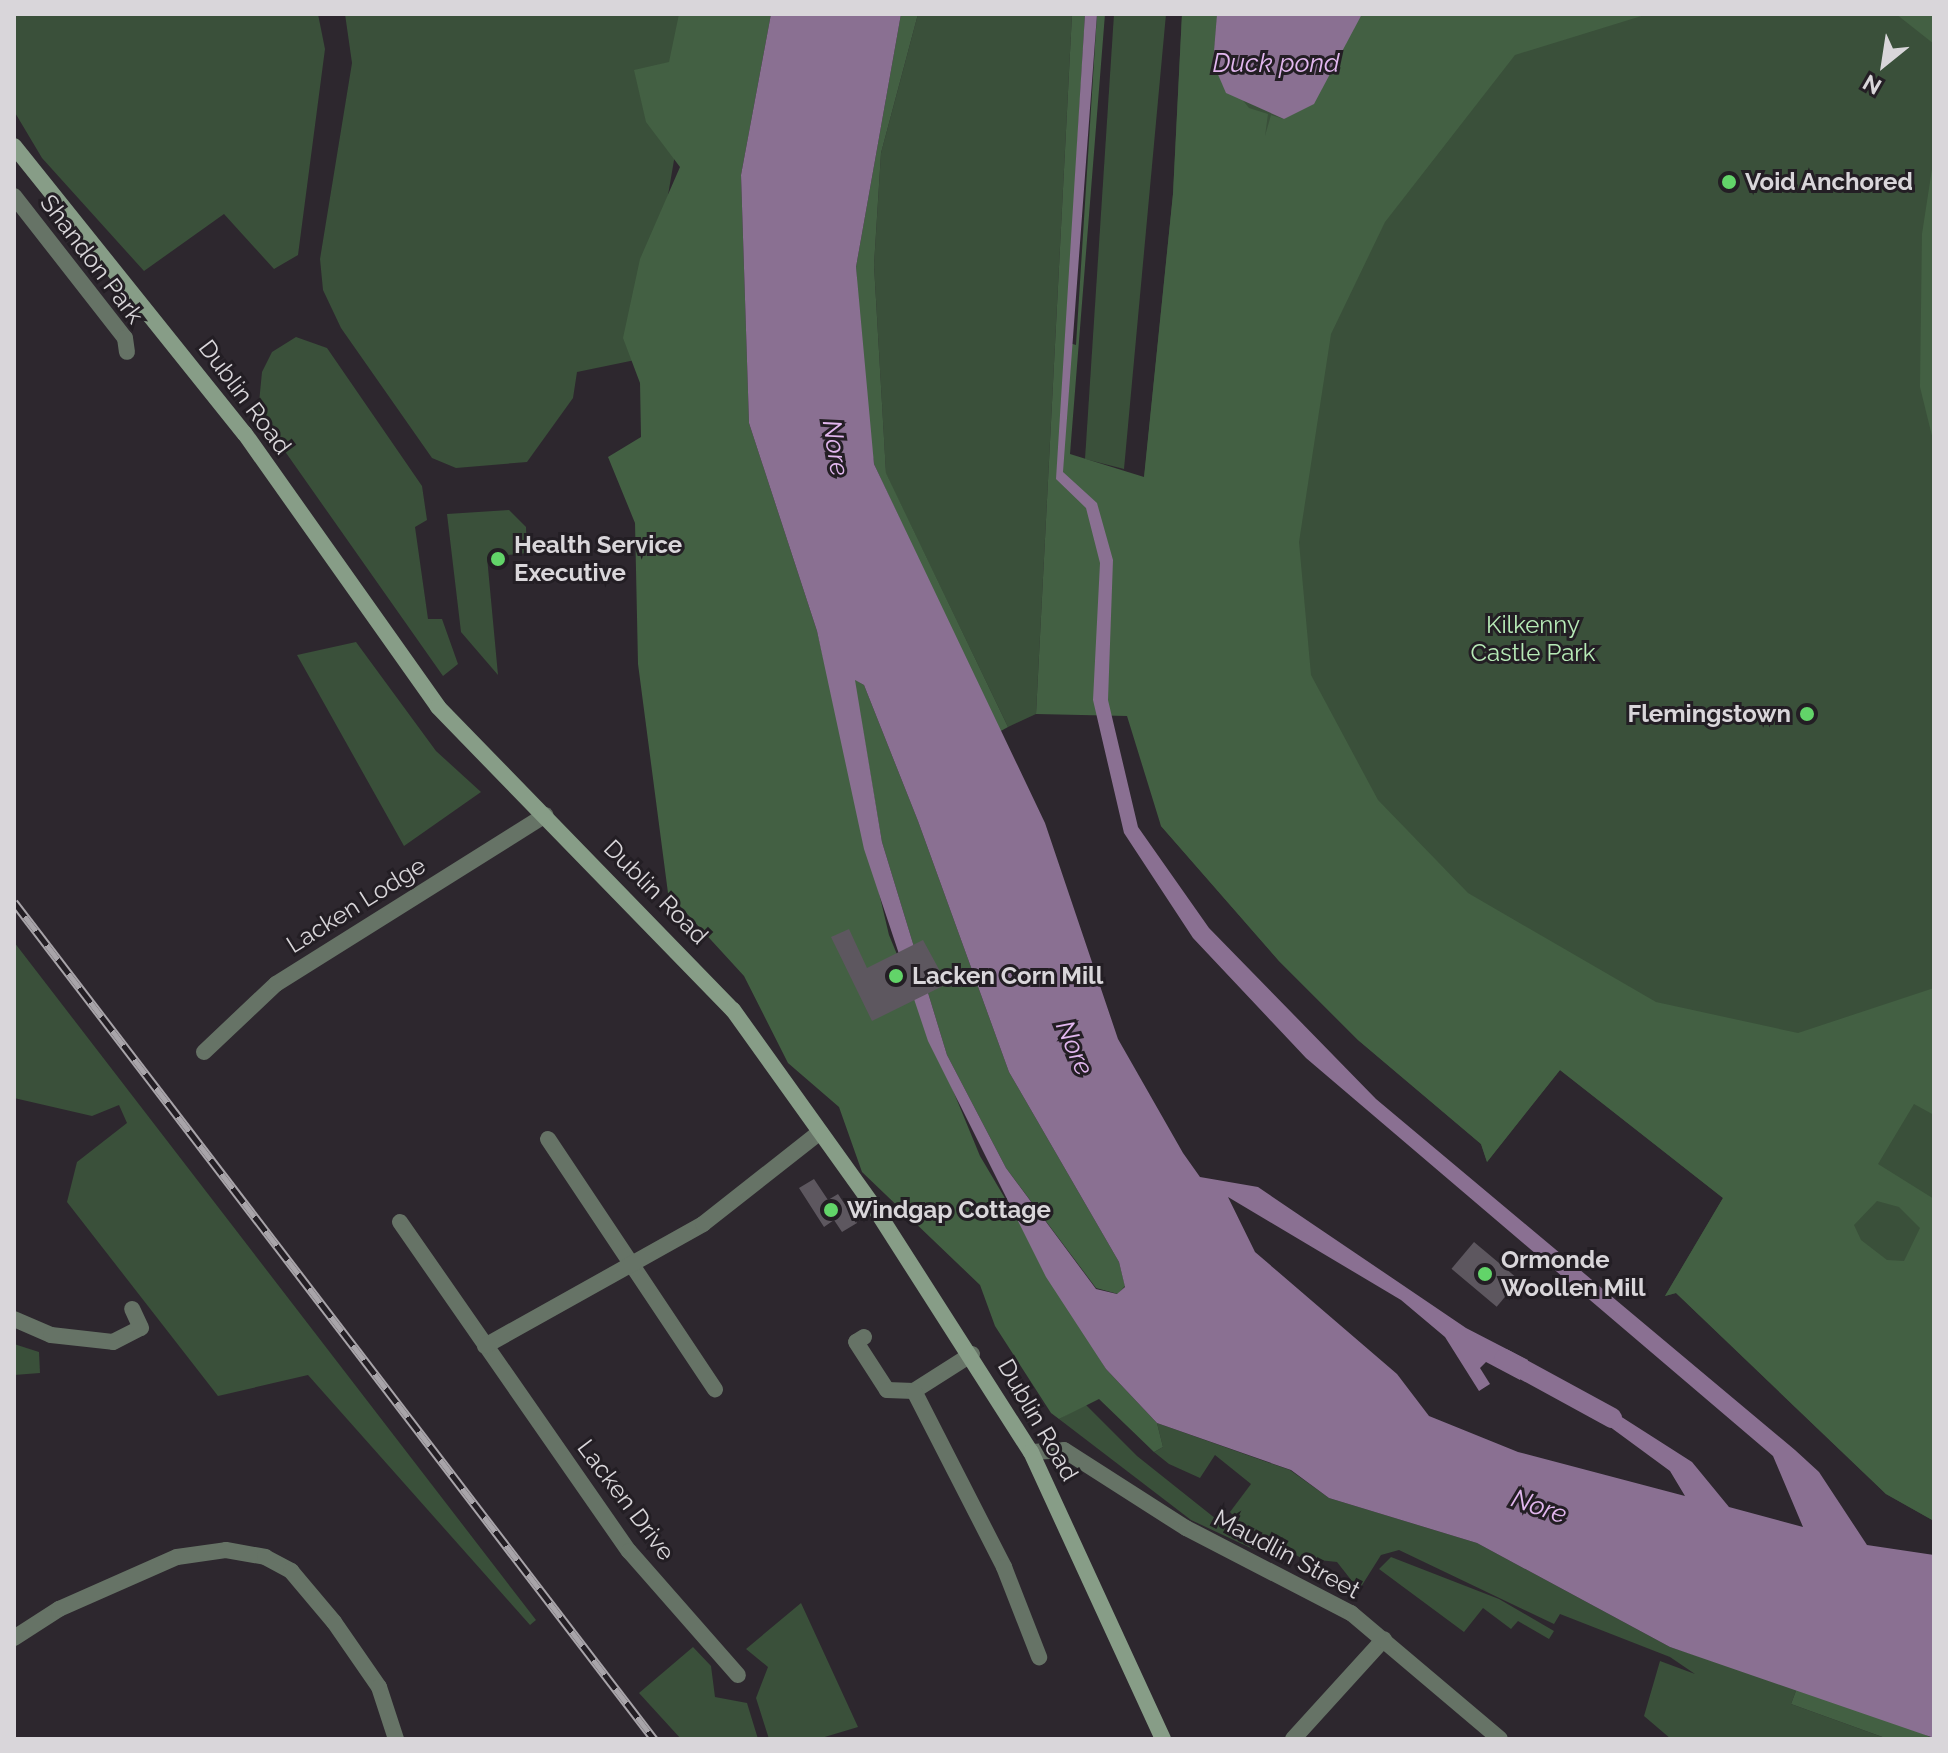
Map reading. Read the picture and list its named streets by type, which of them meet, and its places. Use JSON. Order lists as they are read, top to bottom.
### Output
{
  "streets": {
    "main road": ["Dublin Road"],
    "street": [
      "Shandon Park",
      "Lacken Lodge",
      "Lacken Drive",
      "Maudlin Street"
    ]
  },
  "crossings": [
    ["Dublin Road", "Lacken Lodge"],
    ["Dublin Road", "Maudlin Street"]
  ],
  "water": ["Duck pond", "Nore"],
  "parks": ["Kilkenny Castle Park"],
  "places": [
    "Void Anchored",
    "Health Service Executive",
    "Flemingstown",
    "Lacken Corn Mill",
    "Windgap Cottage",
    "Ormonde Woollen Mill"
  ],
  "north": "bottom left"
}
